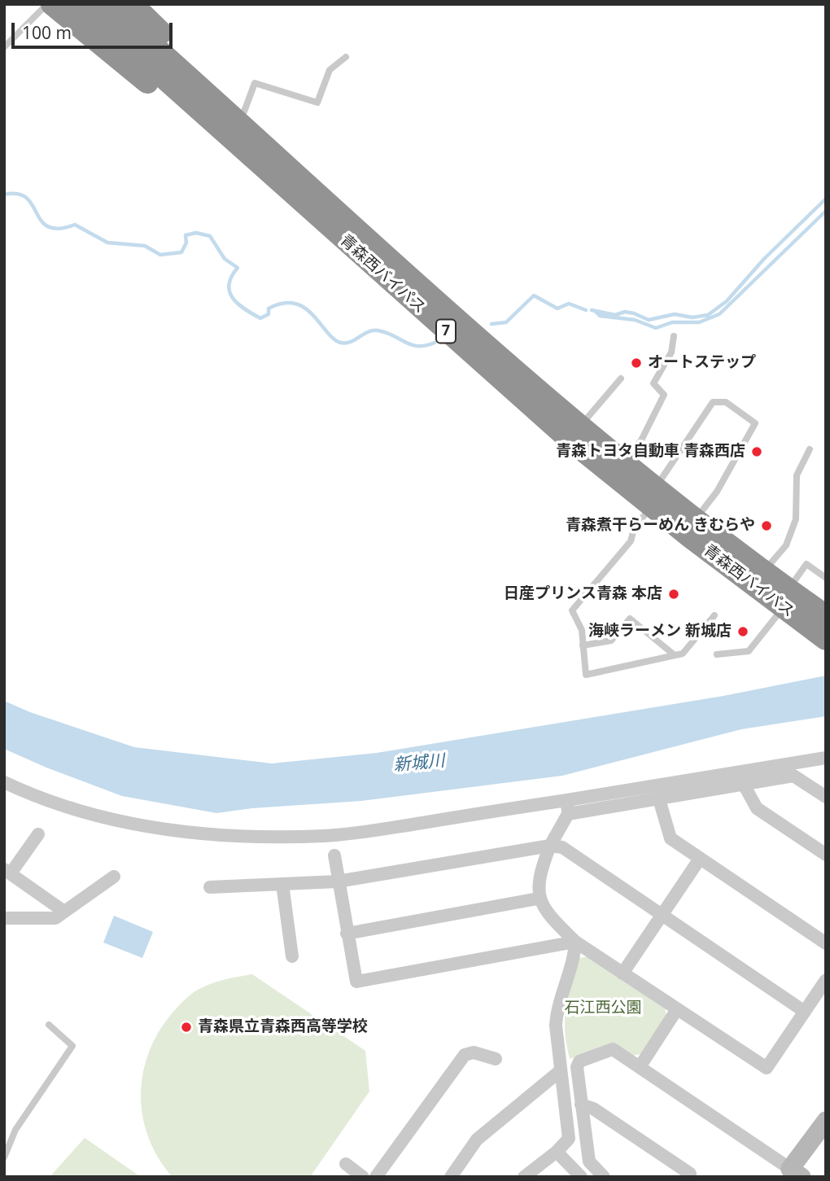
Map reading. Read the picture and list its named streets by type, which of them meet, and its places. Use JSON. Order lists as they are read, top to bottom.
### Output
{
  "streets": {
    "highway": ["青森西バイパス", "7"]
  },
  "water": ["新城川"],
  "parks": ["石江西公園"],
  "places": [
    "オートステップ",
    "青森トヨタ自動車 青森西店",
    "青森煮干らーめん きむらや",
    "日産プリンス青森 本店",
    "海峡ラーメン 新城店",
    "青森県立青森西高等学校"
  ],
  "scale_bar": "100 m"
}
